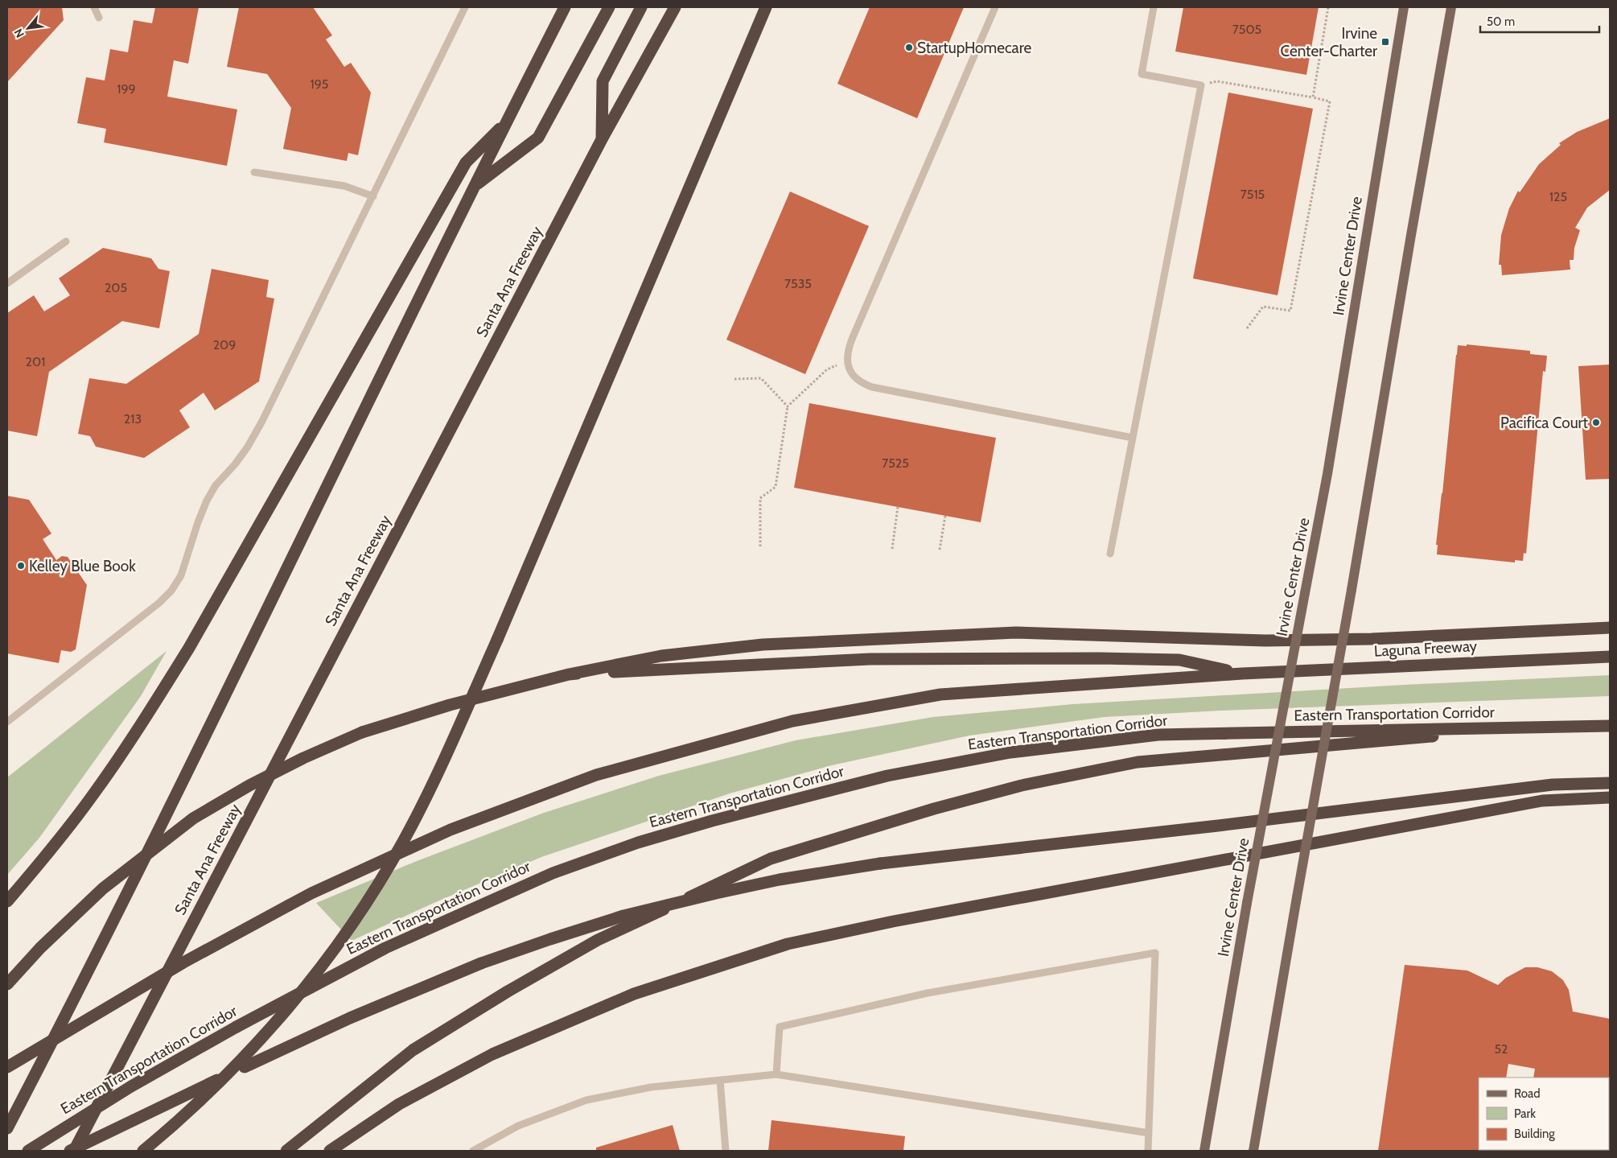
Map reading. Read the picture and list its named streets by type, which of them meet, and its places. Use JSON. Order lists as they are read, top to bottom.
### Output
{
  "streets": {
    "highway": ["Santa Ana Freeway", "Laguna Freeway", "Eastern Transportation Corridor"],
    "main road": ["Irvine Center Drive"]
  },
  "places": {
    "transit": ["Irvine Center-Charter"],
    "other": ["StartupHomecare", "Pacifica Court", "Kelley Blue Book"]
  },
  "house_numbers": [
    "7505",
    "195",
    "199",
    "7515",
    "125",
    "7535",
    "205",
    "209",
    "201",
    "213",
    "7525",
    "52"
  ],
  "legend": ["Road", "Park", "Building"],
  "scale_bar": "50 m",
  "north": "bottom left"
}
